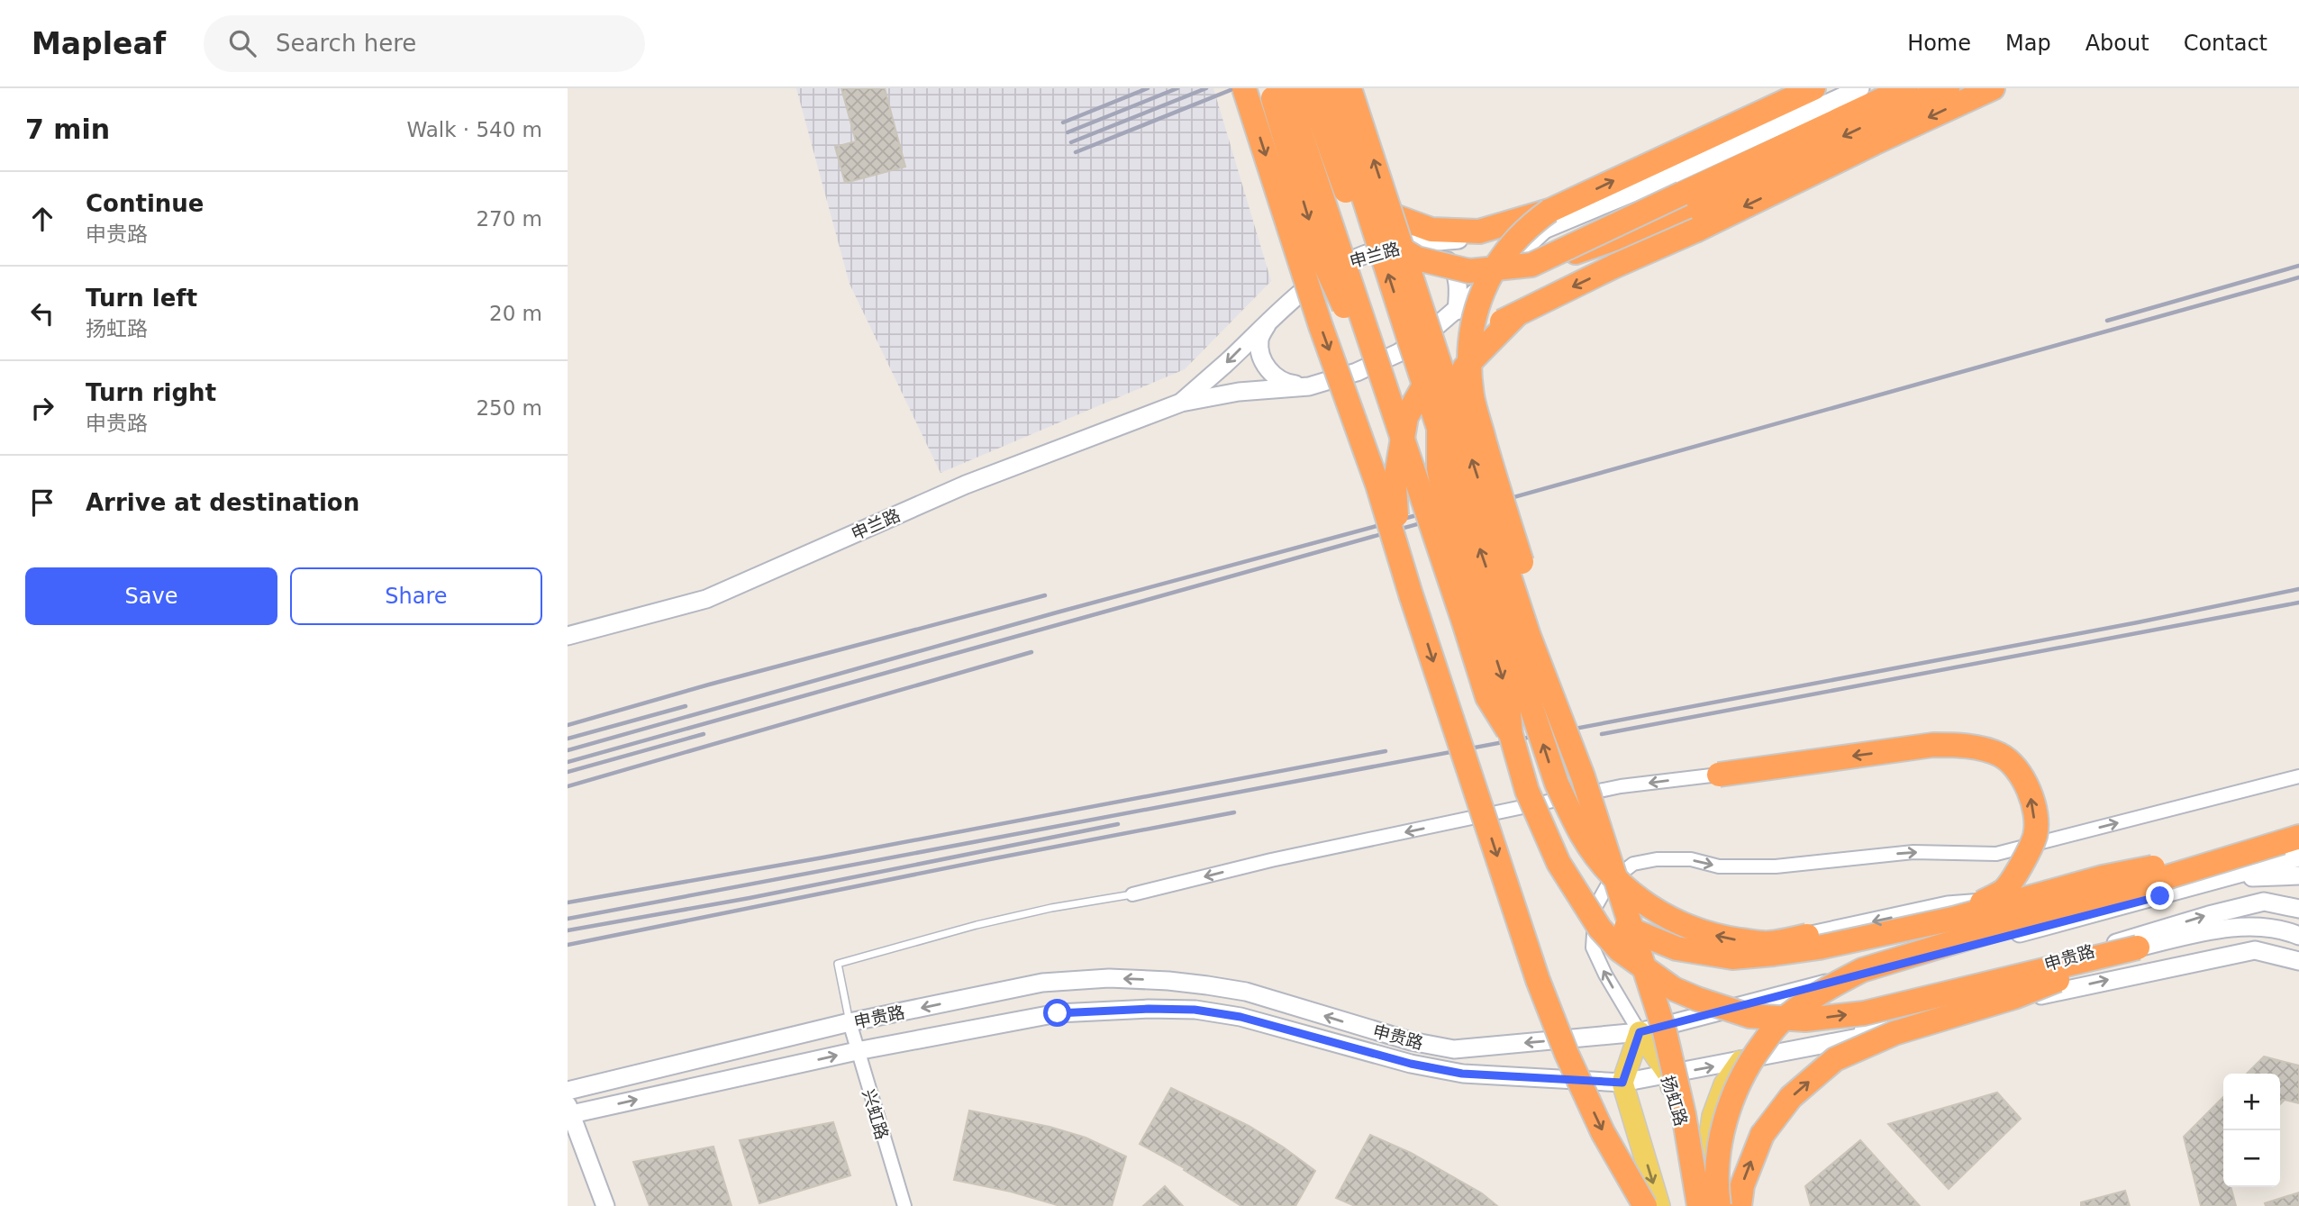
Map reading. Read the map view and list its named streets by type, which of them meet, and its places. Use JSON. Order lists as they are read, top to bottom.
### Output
{
  "streets": {
    "main road": ["申兰路", "申贵路", "扬虹路"],
    "street": ["兴虹路"]
  },
  "crossings": [
    ["申贵路", "扬虹路"],
    ["申贵路", "兴虹路"]
  ],
  "page": {
    "header": "Mapleaf",
    "search": "Search here",
    "nav": [
      "Home",
      "Map",
      "About",
      "Contact"
    ],
    "heading": ["7 min", "Walk · 540 m"],
    "list": [
      ["Continue", "申贵路", "270 m"],
      ["Turn left", "扬虹路", "20 m"],
      ["Turn right", "申贵路", "250 m"],
      "Arrive at destination"
    ],
    "buttons": ["Save", "Share"],
    "map_buttons": ["+", "−"]
  }
}
